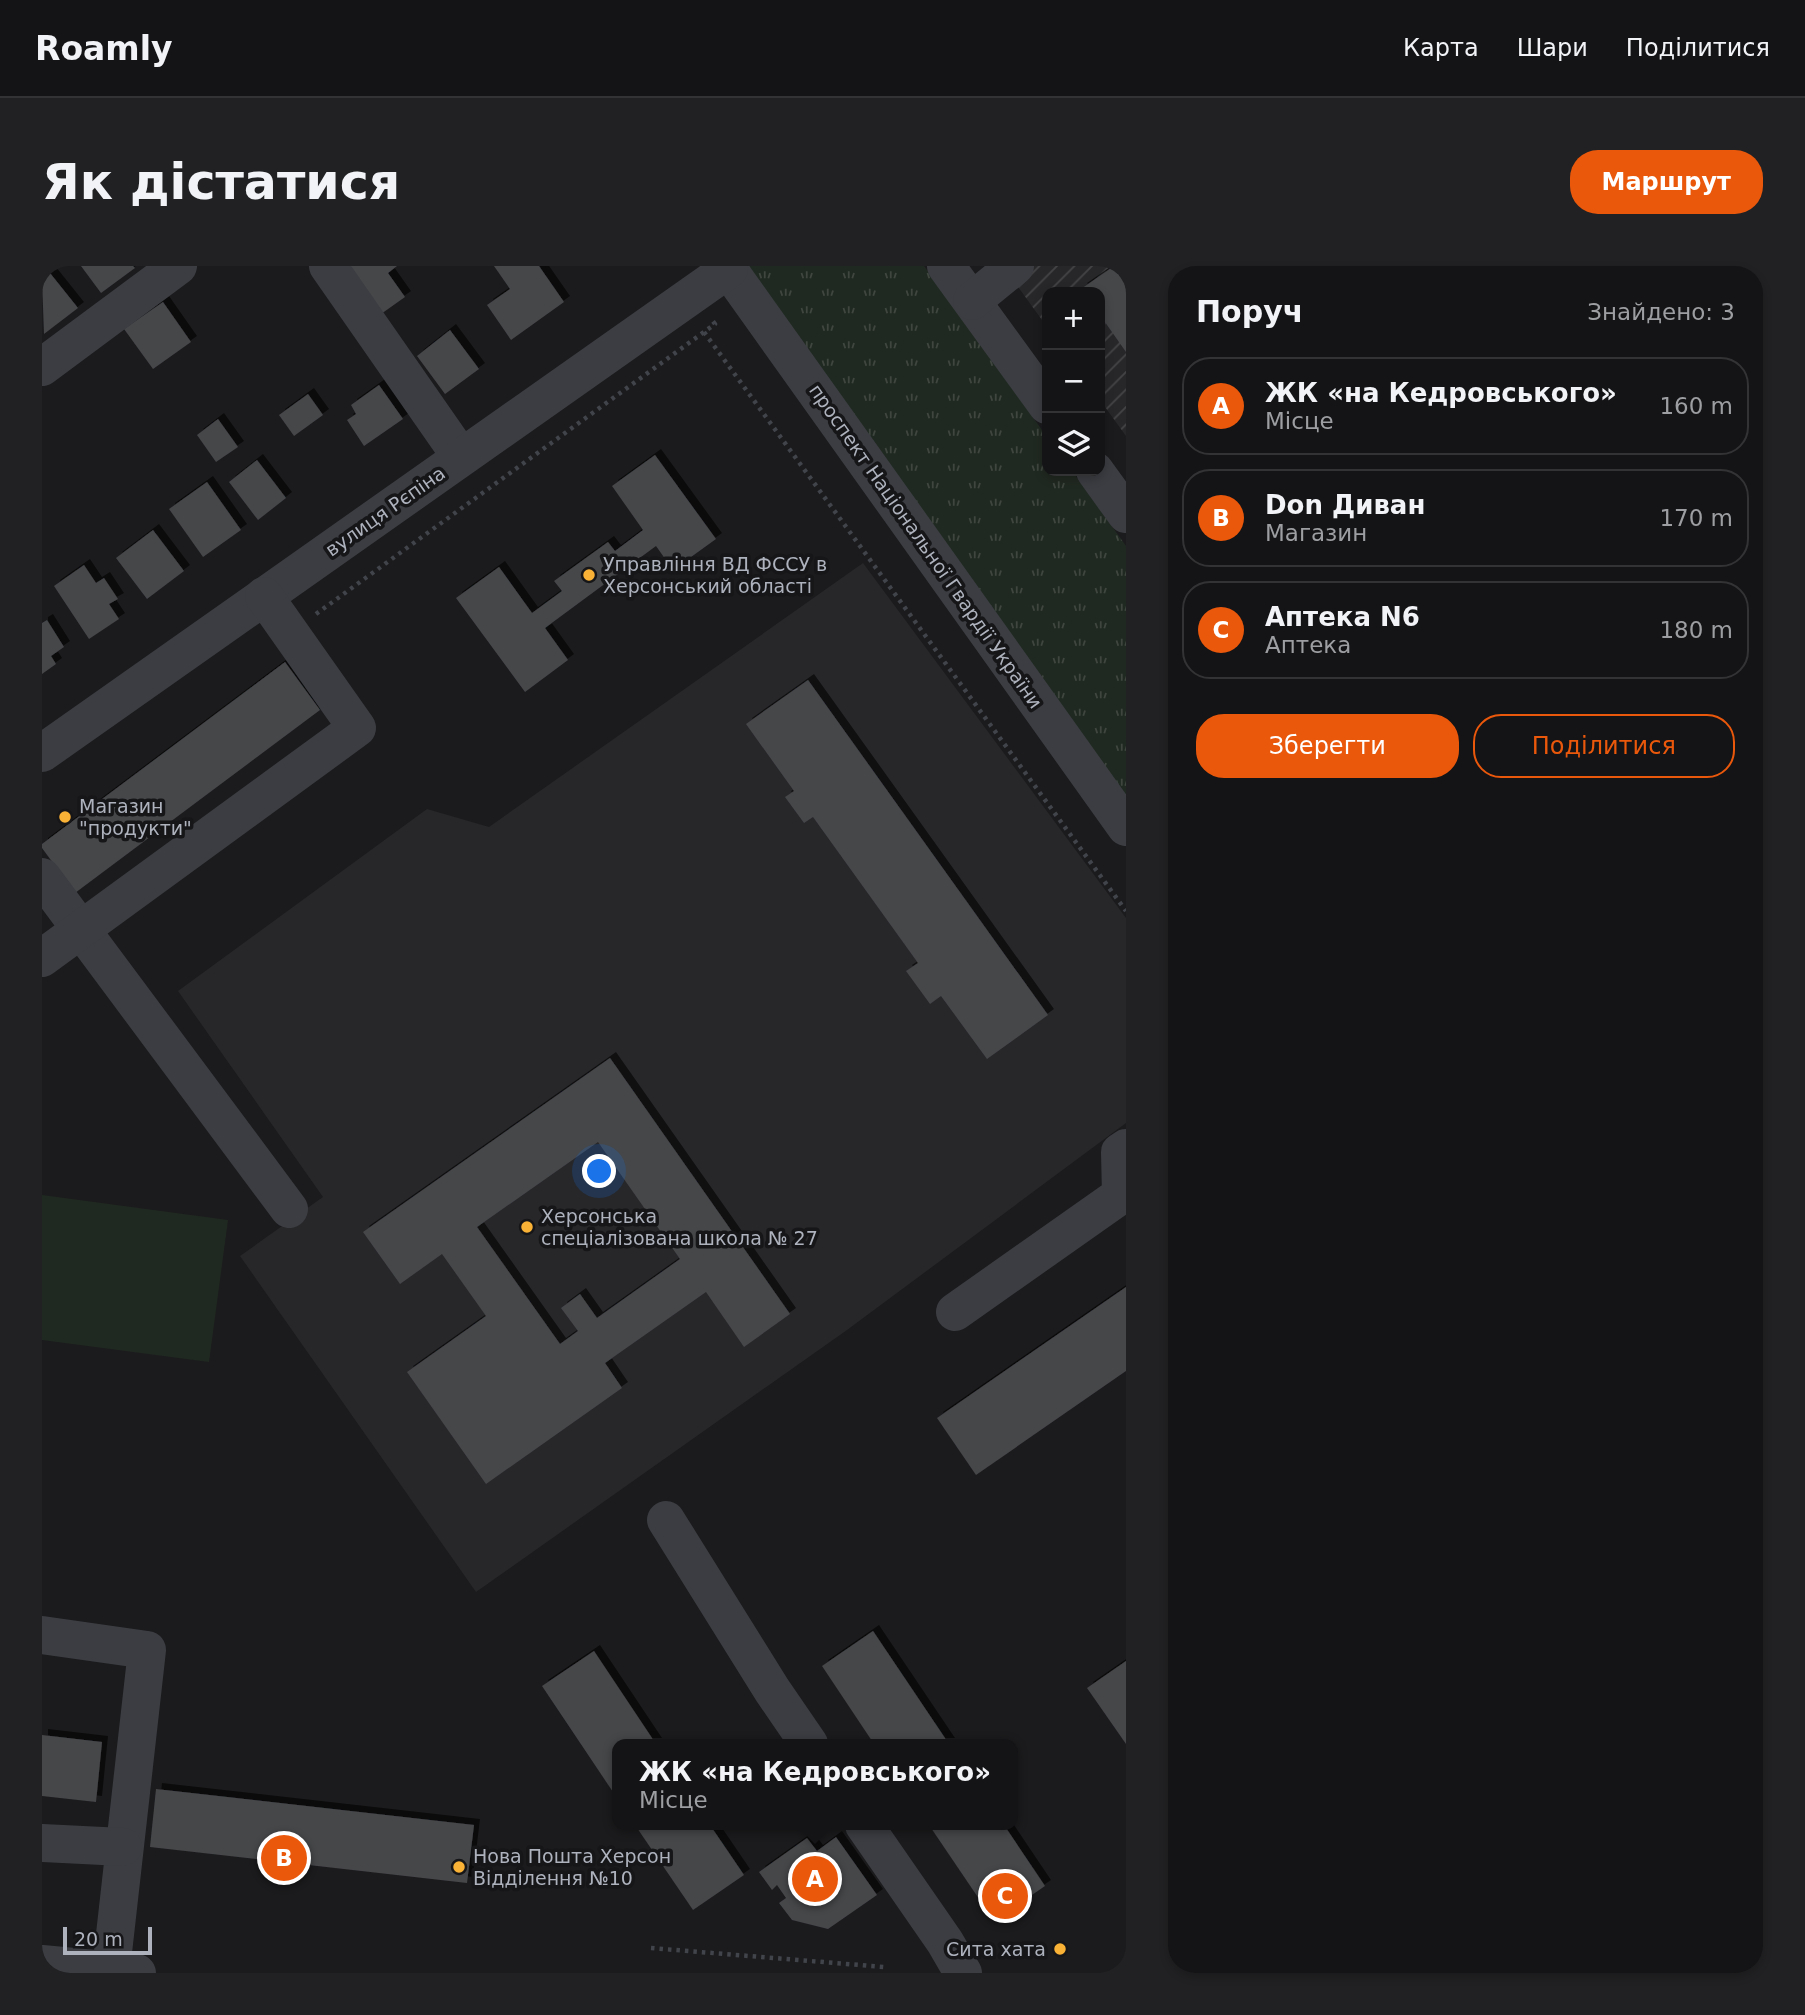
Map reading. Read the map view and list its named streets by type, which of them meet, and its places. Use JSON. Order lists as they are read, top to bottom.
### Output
{
  "streets": {
    "street": ["вулиця Рєпіна", "проспект Національної Гвардії України"]
  },
  "crossings": [
    ["вулиця Рєпіна", "проспект Національної Гвардії України"]
  ],
  "places": [
    "Управління ВД ФССУ в Херсонський області",
    "Магазин \"продукти\"",
    "Херсонська спеціалізована школа № 27",
    "Нова Пошта Херсон Відділення №10",
    "Сита хата"
  ],
  "scale_bar": "20 m",
  "page": {
    "header": "Roamly",
    "nav": ["Карта", "Шари", "Поділитися"],
    "buttons": [
      "Маршрут",
      ["Зберегти", "Поділитися"]
    ],
    "title": "Як дістатися",
    "heading": ["Поруч", "Знайдено: 3"],
    "map_buttons": ["+", "−"],
    "list": [
      {
        "mark": "A",
        "name": "ЖК «на Кедровського»",
        "note": "Місце",
        "value": "160 m"
      },
      {
        "mark": "B",
        "name": "Don Диван",
        "note": "Магазин",
        "value": "170 m"
      },
      {
        "mark": "C",
        "name": "Аптека N6",
        "note": "Аптека",
        "value": "180 m"
      }
    ],
    "popup": ["ЖК «на Кедровського»", "Місце"],
    "pins": ["B", "A", "C"],
    "scale": "20 m"
  }
}
